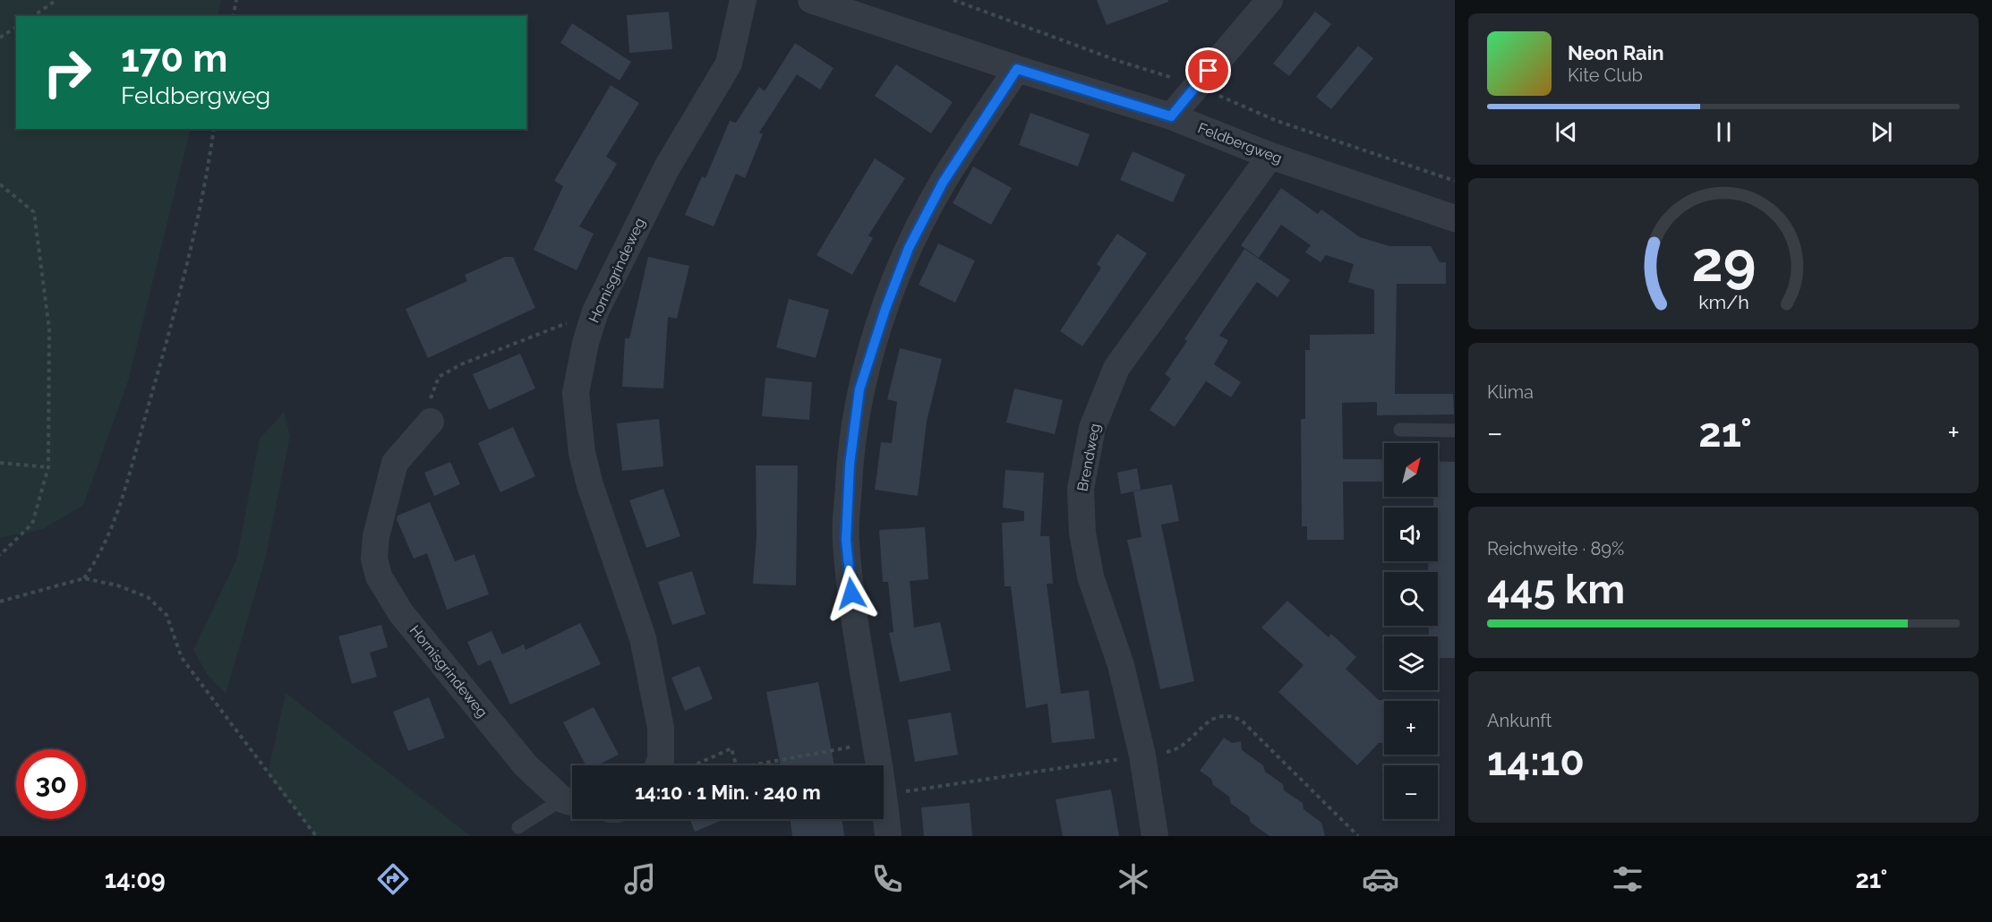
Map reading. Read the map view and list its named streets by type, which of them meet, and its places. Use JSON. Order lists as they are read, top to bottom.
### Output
{
  "streets": {
    "street": ["Feldbergweg", "Hornisgrindeweg", "Brendweg"]
  },
  "crossings": [
    ["Feldbergweg", "Brendweg"]
  ],
  "north": "top right",
  "page": {
    "turn": ["170 m", "Feldbergweg"],
    "song": ["Neon Rain", "Kite Club"],
    "tile": [
      "Klima",
      ["Reichweite · 89%", "445 km"],
      ["Ankunft", "14:10"]
    ],
    "heat": ["−", "21°", "+"],
    "map_buttons": ["+", "−"],
    "limit": "30",
    "trip": "14:10 · 1 Min. · 240 m",
    "tabs": ["14:09", "21°"],
    "gauge": ["29", "km/h"]
  }
}
